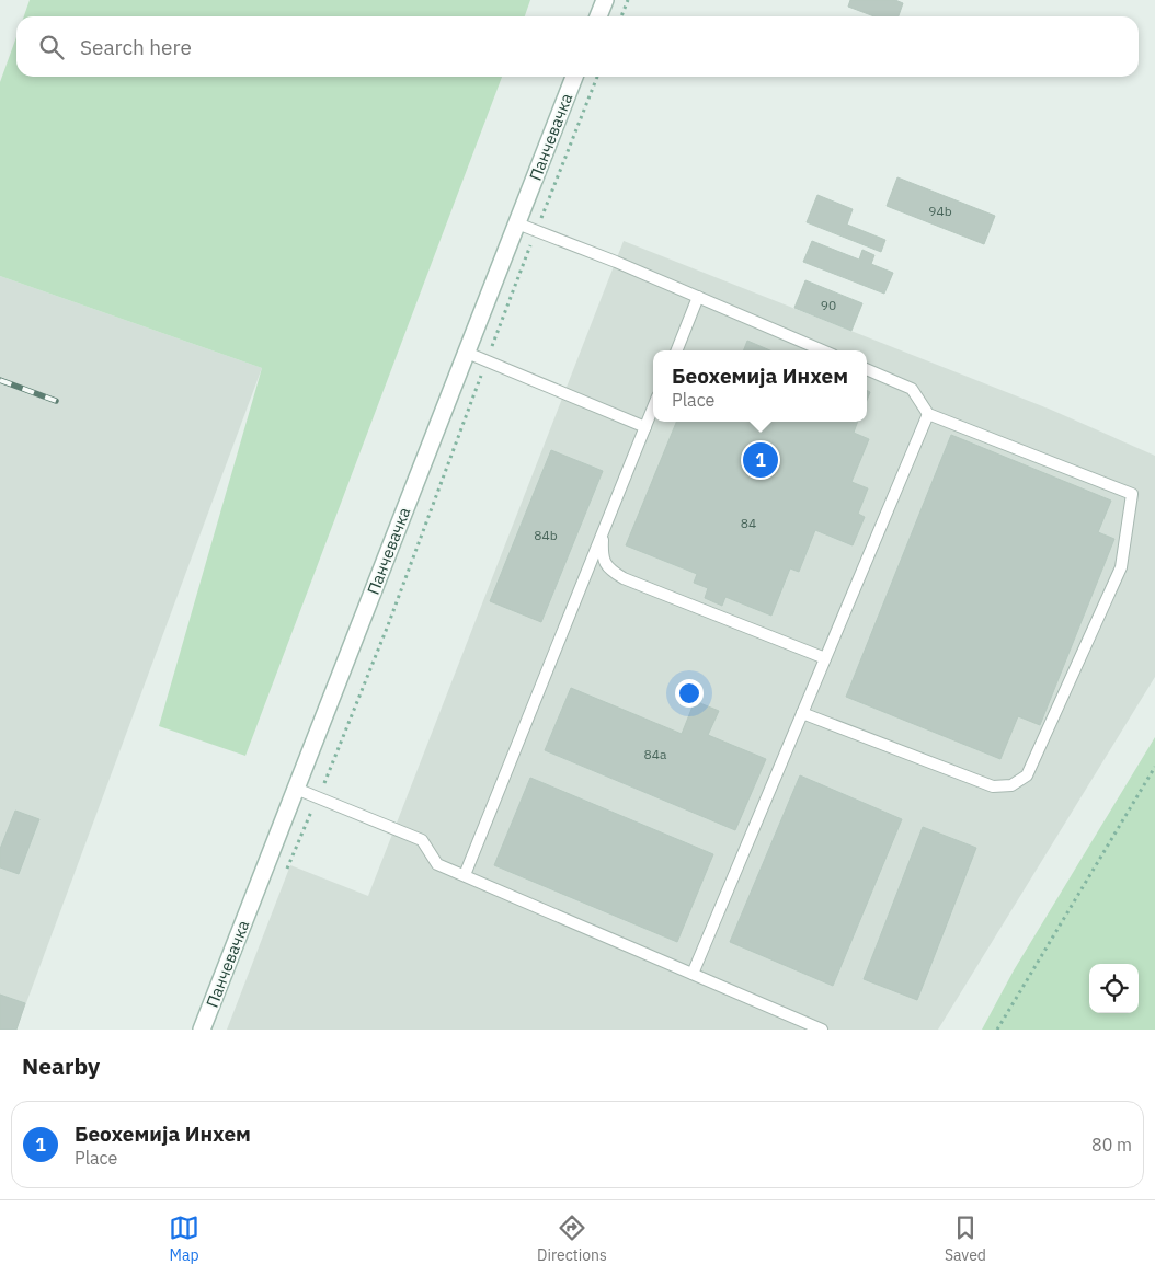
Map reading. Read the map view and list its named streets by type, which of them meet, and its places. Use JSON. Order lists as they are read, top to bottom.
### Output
{
  "streets": {
    "street": ["Панчевачка"]
  },
  "house_numbers": [
    "94b",
    "90",
    "84",
    "84b",
    "84a"
  ],
  "page": {
    "search": "Search here",
    "popup": ["Беохемија Инхем", "Place"],
    "pins": "1",
    "heading": "Nearby",
    "list": [
      {
        "mark": "1",
        "name": "Беохемија Инхем",
        "note": "Place",
        "value": "80 m"
      }
    ],
    "nav": ["Map", "Directions", "Saved"]
  }
}
